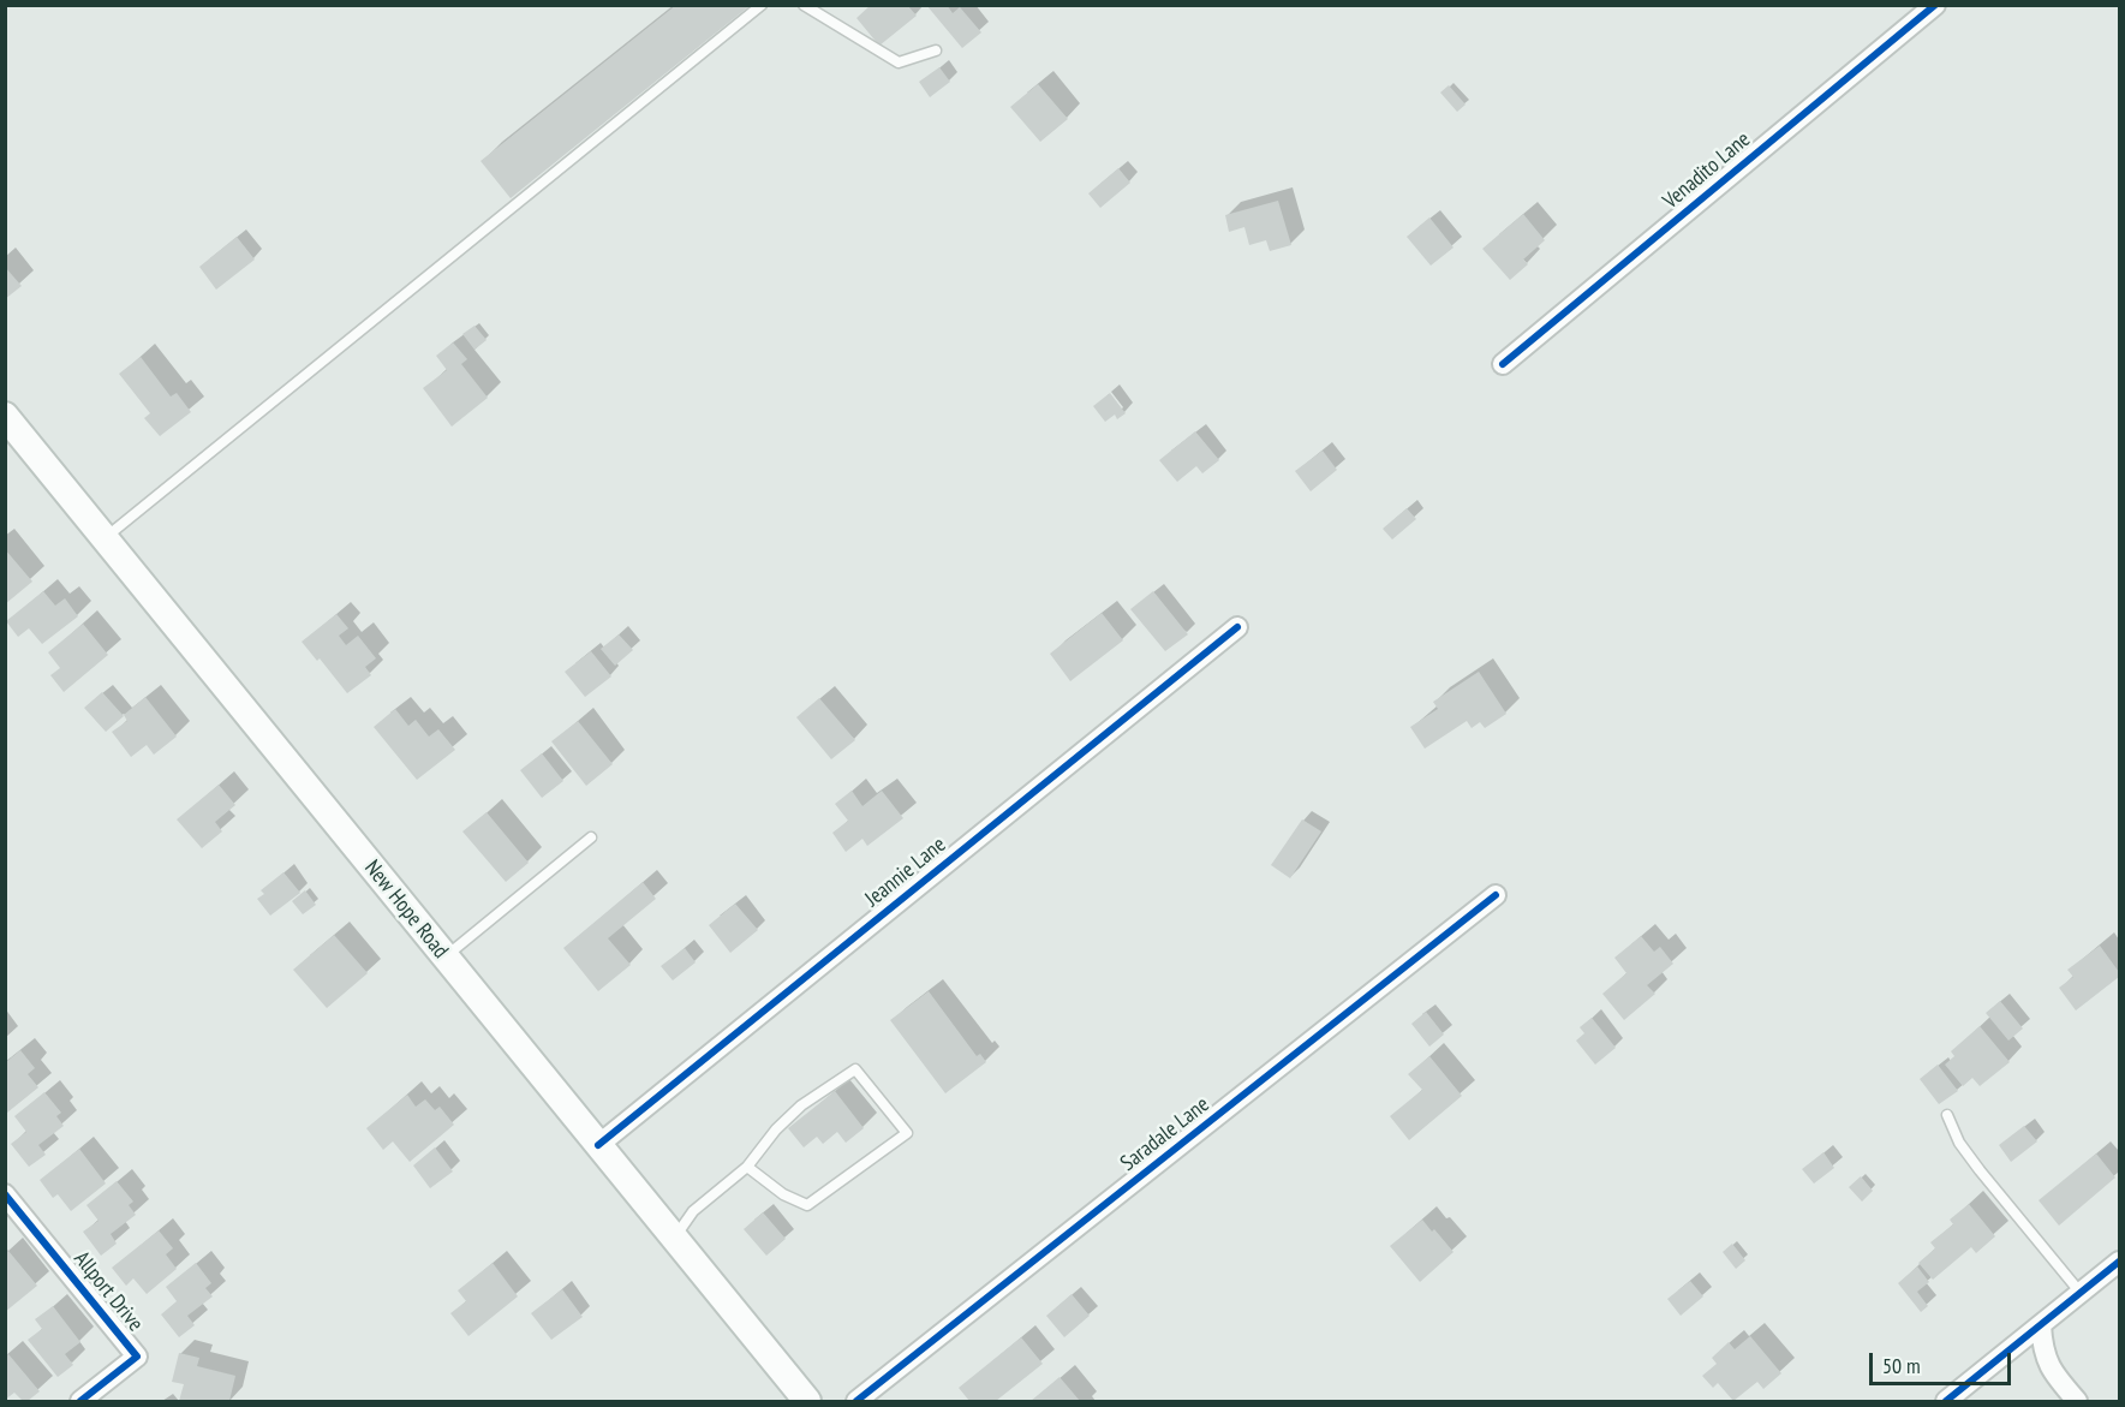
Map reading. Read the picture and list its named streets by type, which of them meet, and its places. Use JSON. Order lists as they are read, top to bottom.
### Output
{
  "streets": {
    "main road": ["New Hope Road"],
    "street": [
      "Venadito Lane",
      "Jeannie Lane",
      "Saradale Lane",
      "Allport Drive"
    ]
  },
  "crossings": [
    ["Jeannie Lane", "New Hope Road"]
  ],
  "scale_bar": "50 m"
}
